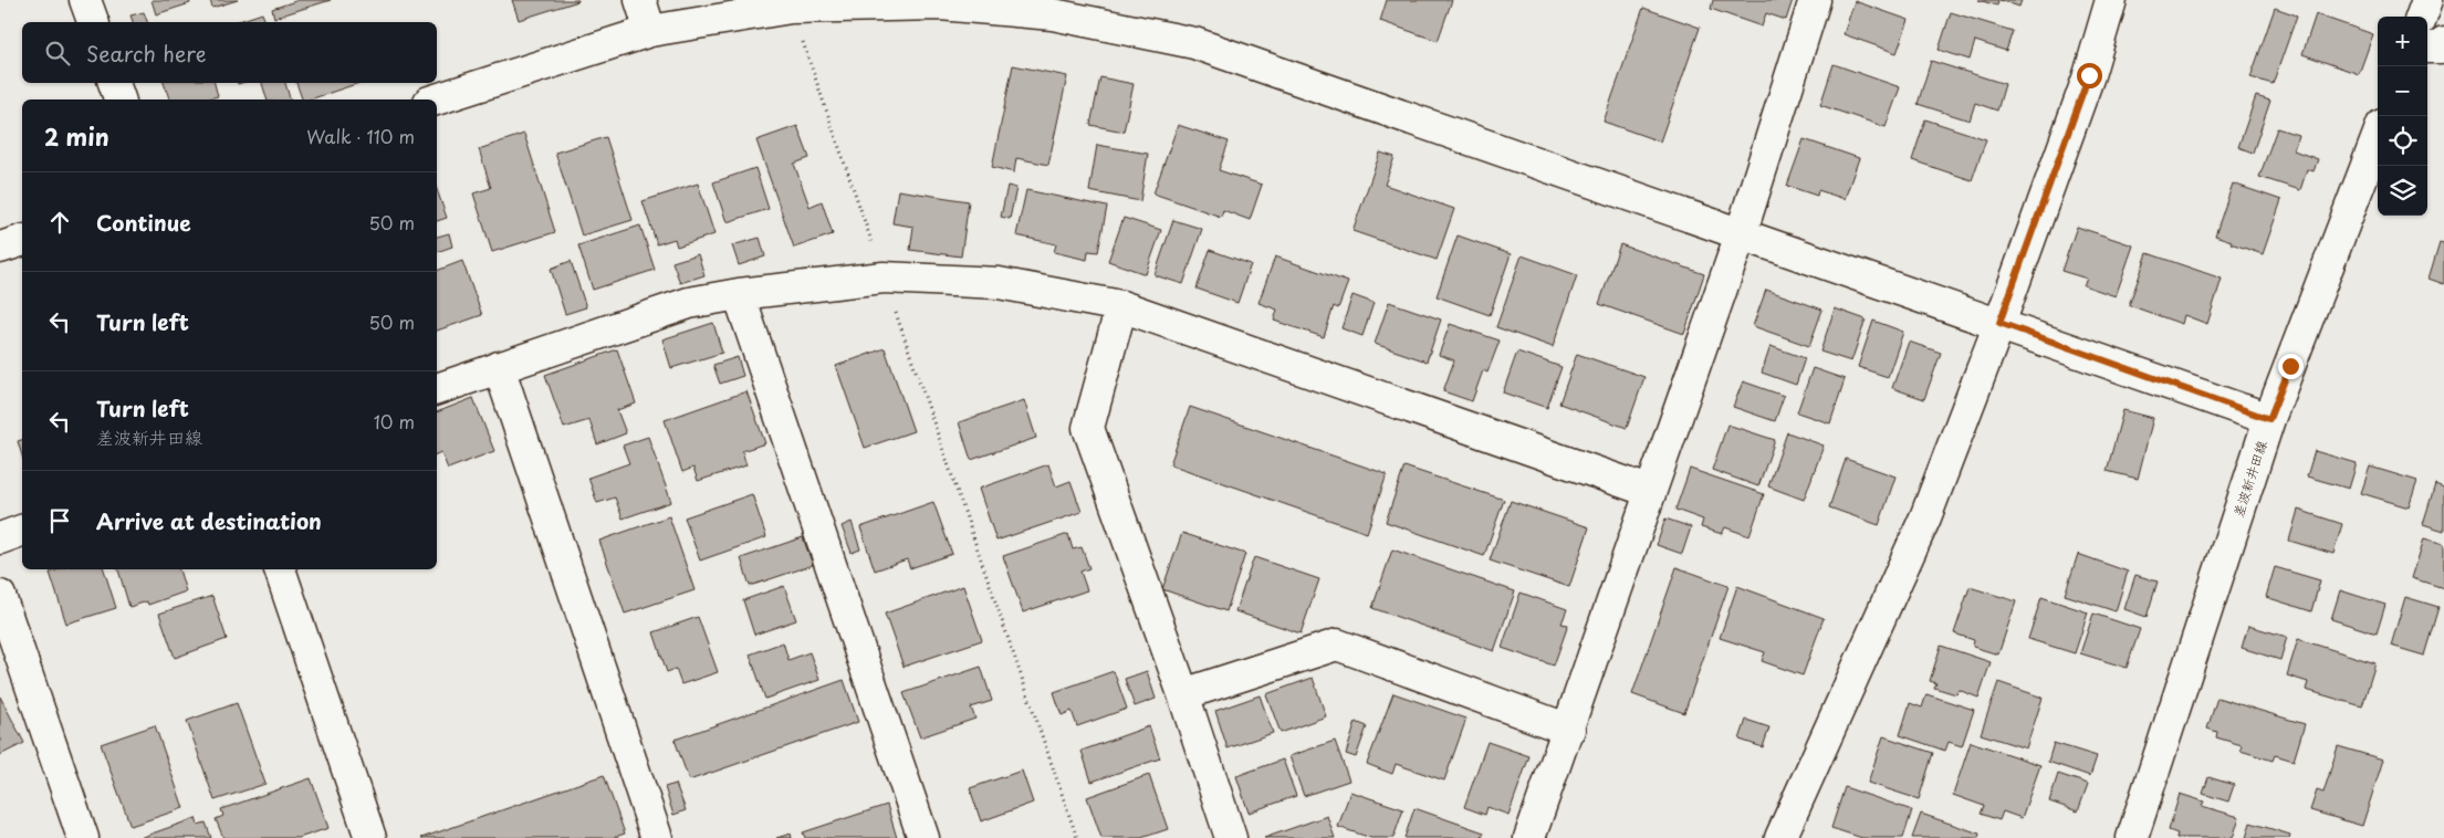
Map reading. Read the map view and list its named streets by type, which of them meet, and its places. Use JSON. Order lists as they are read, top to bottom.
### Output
{
  "streets": {
    "street": ["差波新井田線"]
  },
  "page": {
    "map_buttons": ["+", "−"],
    "search": "Search here",
    "heading": ["2 min", "Walk · 110 m"],
    "list": [
      ["Continue", "50 m"],
      ["Turn left", "50 m"],
      ["Turn left", "差波新井田線", "10 m"],
      "Arrive at destination"
    ]
  }
}
